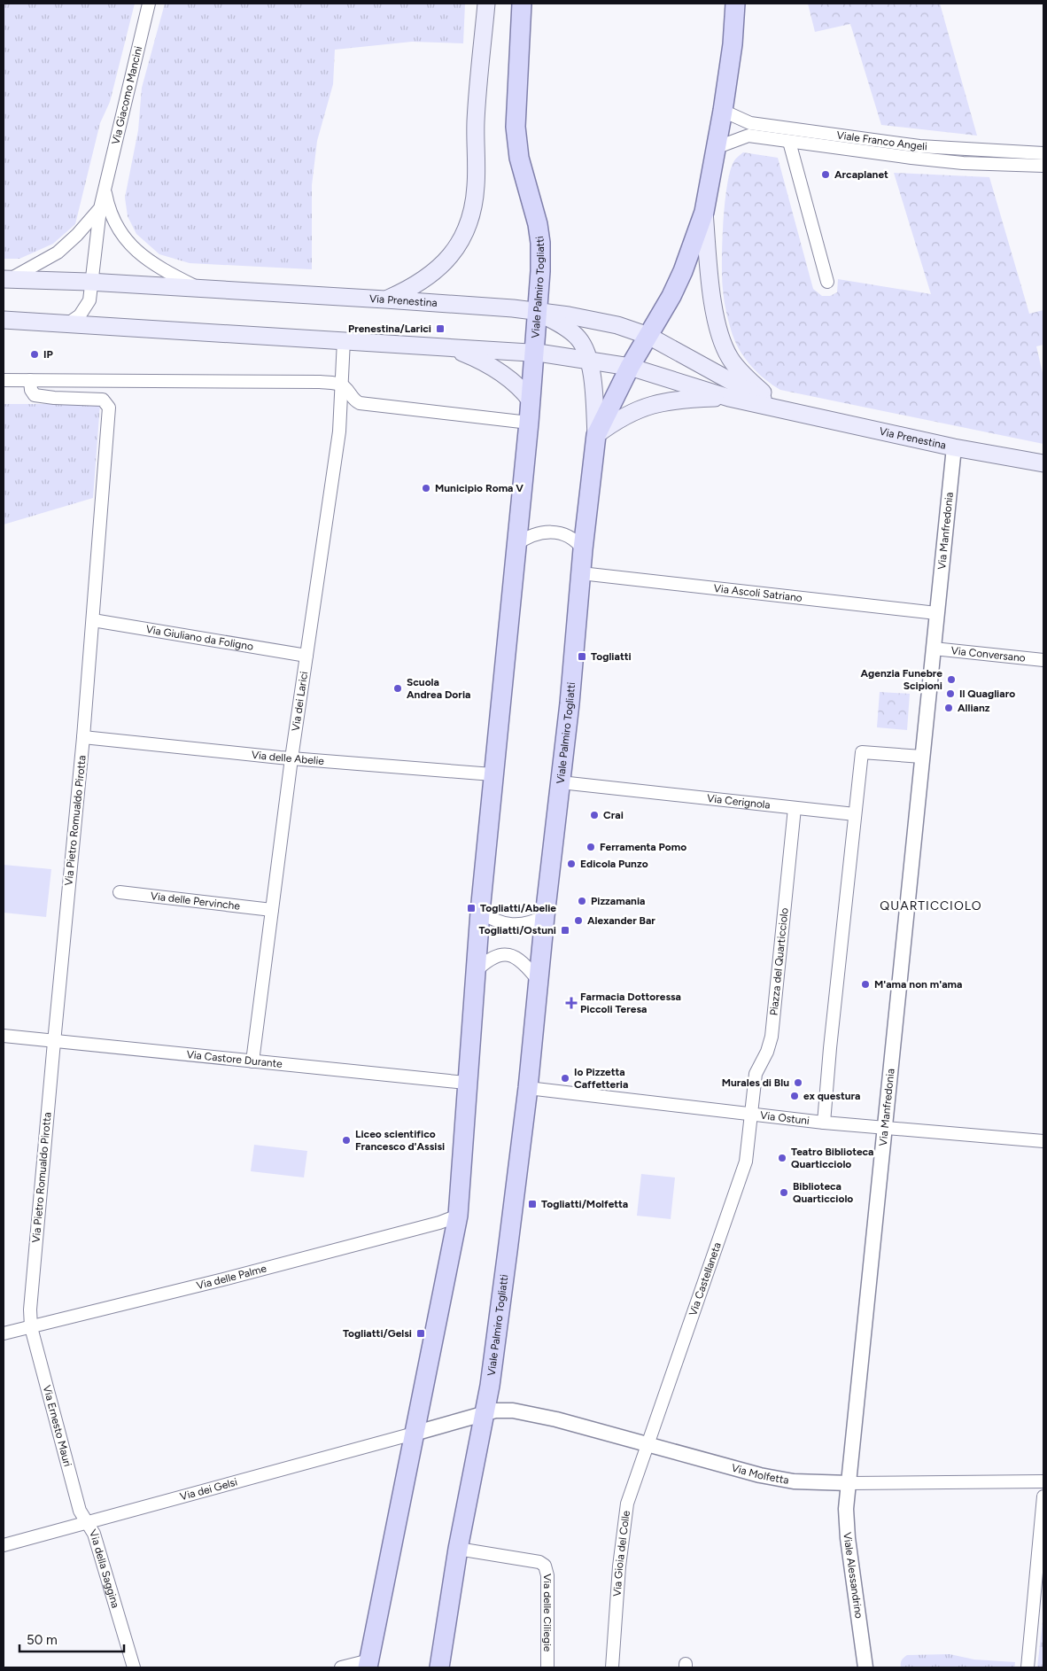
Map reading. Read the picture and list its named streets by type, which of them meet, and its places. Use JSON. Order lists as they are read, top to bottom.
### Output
{
  "streets": {
    "main road": ["Viale Palmiro Togliatti", "Via Prenestina"],
    "street": [
      "Via Giacomo Mancini",
      "Viale Franco Angeli",
      "Via Manfredonia",
      "Via Ascoli Satriano",
      "Via Giuliano da Foligno",
      "Via Conversano",
      "Via dei Larici",
      "Via delle Abelie",
      "Via Cerignola",
      "Via Pietro Romualdo Pirotta",
      "Via delle Pervinche",
      "Piazza del Quarticciolo",
      "Via Castore Durante",
      "Via Ostuni",
      "Via delle Palme",
      "Via Castellaneta",
      "Via Ernesto Mauri",
      "Via Molfetta",
      "Via dei Gelsi",
      "Via Gioia del Colle",
      "Via della Saggina",
      "Viale Alessandrino",
      "Via delle Ciliegie"
    ]
  },
  "crossings": [
    ["Via Giacomo Mancini", "Via Prenestina"],
    ["Viale Franco Angeli", "Viale Palmiro Togliatti"],
    ["Viale Palmiro Togliatti", "Via Prenestina"],
    ["Viale Palmiro Togliatti", "Via Ascoli Satriano"],
    ["Viale Palmiro Togliatti", "Via delle Abelie"],
    ["Viale Palmiro Togliatti", "Via Cerignola"],
    ["Viale Palmiro Togliatti", "Via Castore Durante"],
    ["Viale Palmiro Togliatti", "Via Ostuni"],
    ["Viale Palmiro Togliatti", "Via delle Palme"],
    ["Viale Palmiro Togliatti", "Via Molfetta"],
    ["Viale Palmiro Togliatti", "Via dei Gelsi"],
    ["Viale Palmiro Togliatti", "Via delle Ciliegie"],
    ["Via Prenestina", "Via Manfredonia"],
    ["Via Prenestina", "Via dei Larici"],
    ["Via Manfredonia", "Via Ascoli Satriano"],
    ["Via Manfredonia", "Via Conversano"],
    ["Via Manfredonia", "Via Ostuni"],
    ["Via Manfredonia", "Via Molfetta"],
    ["Via Manfredonia", "Viale Alessandrino"],
    ["Via Giuliano da Foligno", "Via dei Larici"],
    ["Via Giuliano da Foligno", "Via Pietro Romualdo Pirotta"],
    ["Via dei Larici", "Via delle Abelie"],
    ["Via dei Larici", "Via delle Pervinche"],
    ["Via dei Larici", "Via Castore Durante"],
    ["Via delle Abelie", "Via Pietro Romualdo Pirotta"],
    ["Via Cerignola", "Piazza del Quarticciolo"],
    ["Via Pietro Romualdo Pirotta", "Via Castore Durante"],
    ["Via Pietro Romualdo Pirotta", "Via delle Palme"],
    ["Via Pietro Romualdo Pirotta", "Via Ernesto Mauri"],
    ["Piazza del Quarticciolo", "Via Ostuni"],
    ["Piazza del Quarticciolo", "Via Castellaneta"],
    ["Via Ostuni", "Via Castellaneta"],
    ["Via delle Palme", "Via Ernesto Mauri"],
    ["Via Castellaneta", "Via Molfetta"],
    ["Via Castellaneta", "Via Gioia del Colle"],
    ["Via Ernesto Mauri", "Via dei Gelsi"],
    ["Via Ernesto Mauri", "Via della Saggina"],
    ["Via Molfetta", "Via dei Gelsi"],
    ["Via Molfetta", "Via Gioia del Colle"],
    ["Via Molfetta", "Viale Alessandrino"],
    ["Via dei Gelsi", "Via della Saggina"]
  ],
  "districts": ["QUARTICCIOLO"],
  "places": {
    "other": [
      "Arcaplanet",
      "IP",
      "Municipio Roma V",
      "Agenzia Funebre Scipioni",
      "Scuola Andrea Doria",
      "Il Quagliaro",
      "Allianz",
      "Crai",
      "Ferramenta Pomo",
      "Edicola Punzo",
      "Pizzamania",
      "Alexander Bar",
      "M'ama non m'ama",
      "Io Pizzetta Caffetteria",
      "Murales di Blu",
      "ex questura",
      "Liceo scientifico Francesco d'Assisi",
      "Teatro Biblioteca Quarticciolo",
      "Biblioteca Quarticciolo"
    ],
    "transit": [
      "Prenestina/Larici",
      "Togliatti",
      "Togliatti/Abelie",
      "Togliatti/Ostuni",
      "Togliatti/Molfetta",
      "Togliatti/Gelsi"
    ],
    "health": ["Farmacia Dottoressa Piccoli Teresa"]
  },
  "scale_bar": "50 m"
}
